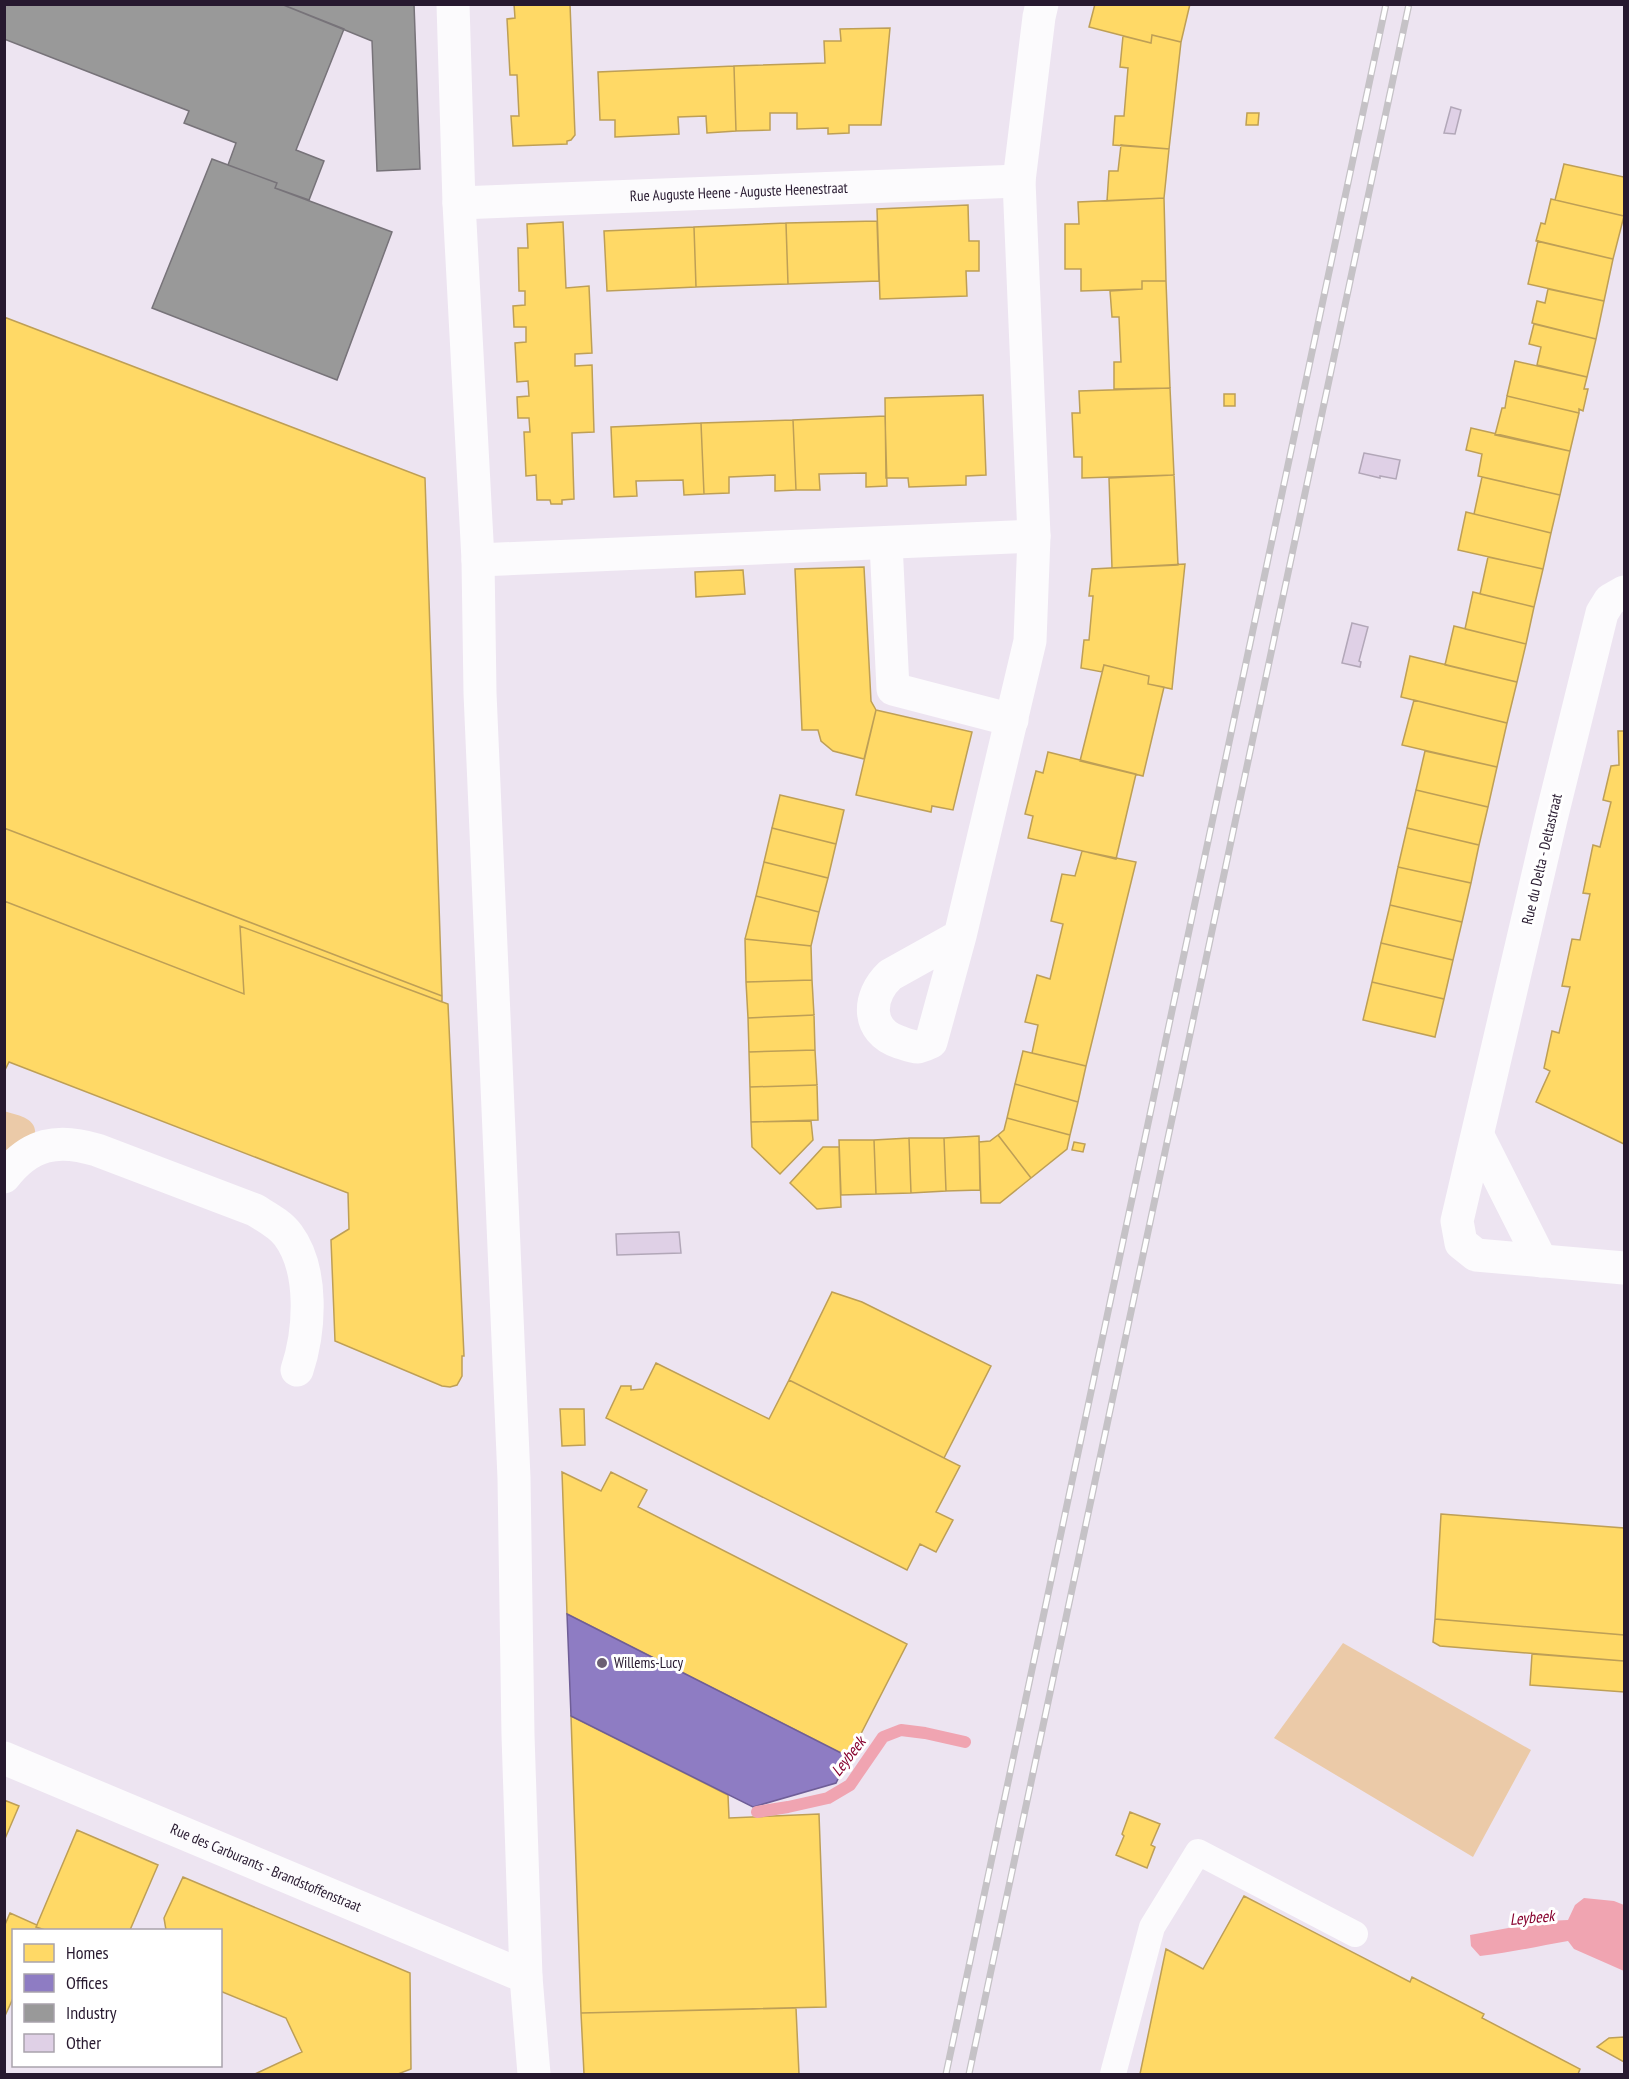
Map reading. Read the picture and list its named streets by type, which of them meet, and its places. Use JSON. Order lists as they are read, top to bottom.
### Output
{
  "streets": {
    "street": ["Rue Auguste Heene - Auguste Heenestraat", "Rue du Delta - Deltastraat", "Rue des Carburants - Brandstoffenstraat"]
  },
  "water": ["Leybeek"],
  "places": ["Willems-Lucy"],
  "legend": [
    "Homes",
    "Offices",
    "Industry",
    "Other"
  ]
}
